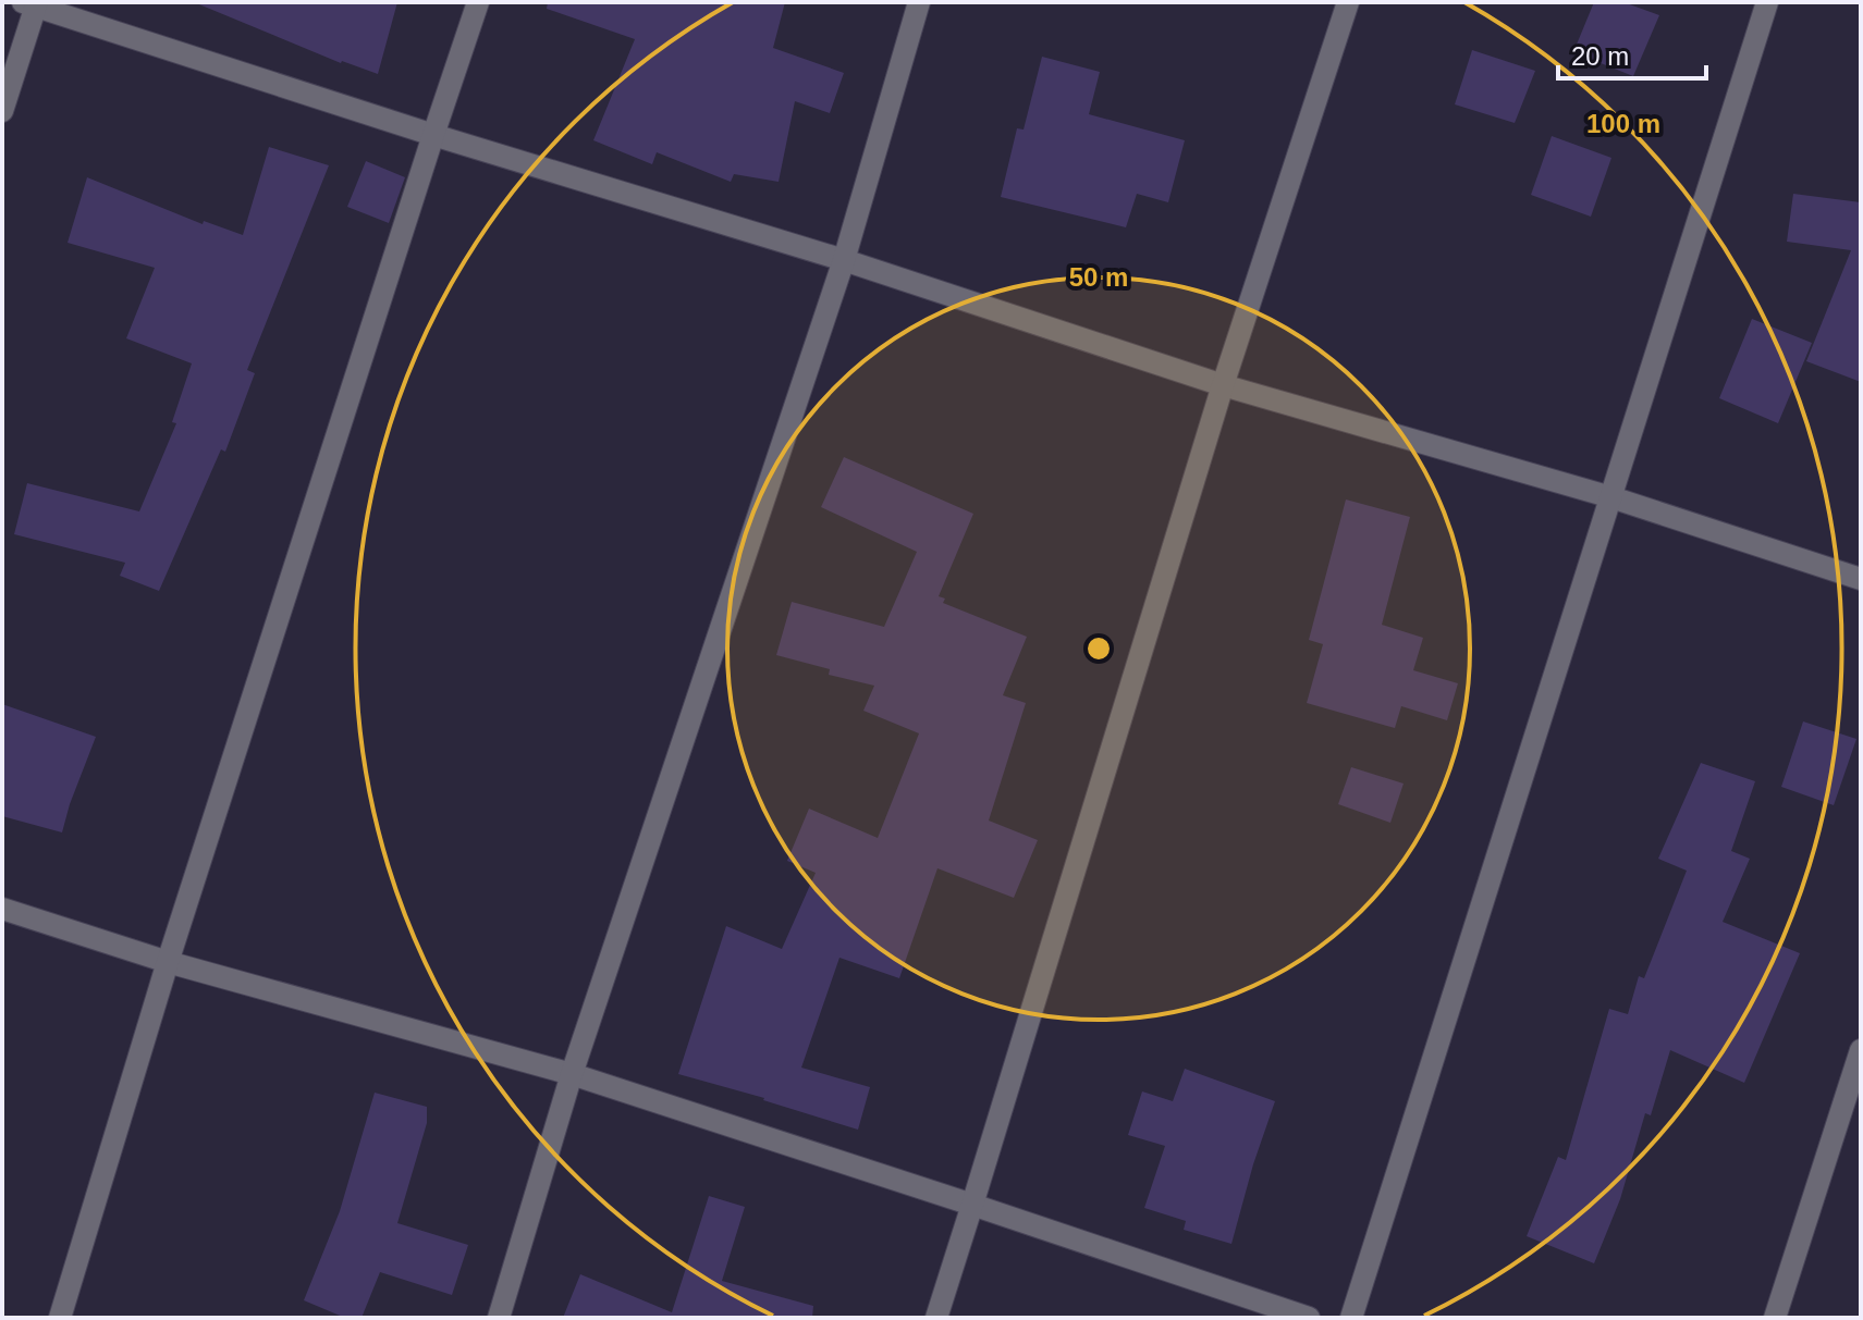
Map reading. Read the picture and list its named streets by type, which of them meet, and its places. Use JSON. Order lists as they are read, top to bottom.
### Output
{
  "scale_bar": "20 m",
  "rings": ["100 m", "50 m"]
}
